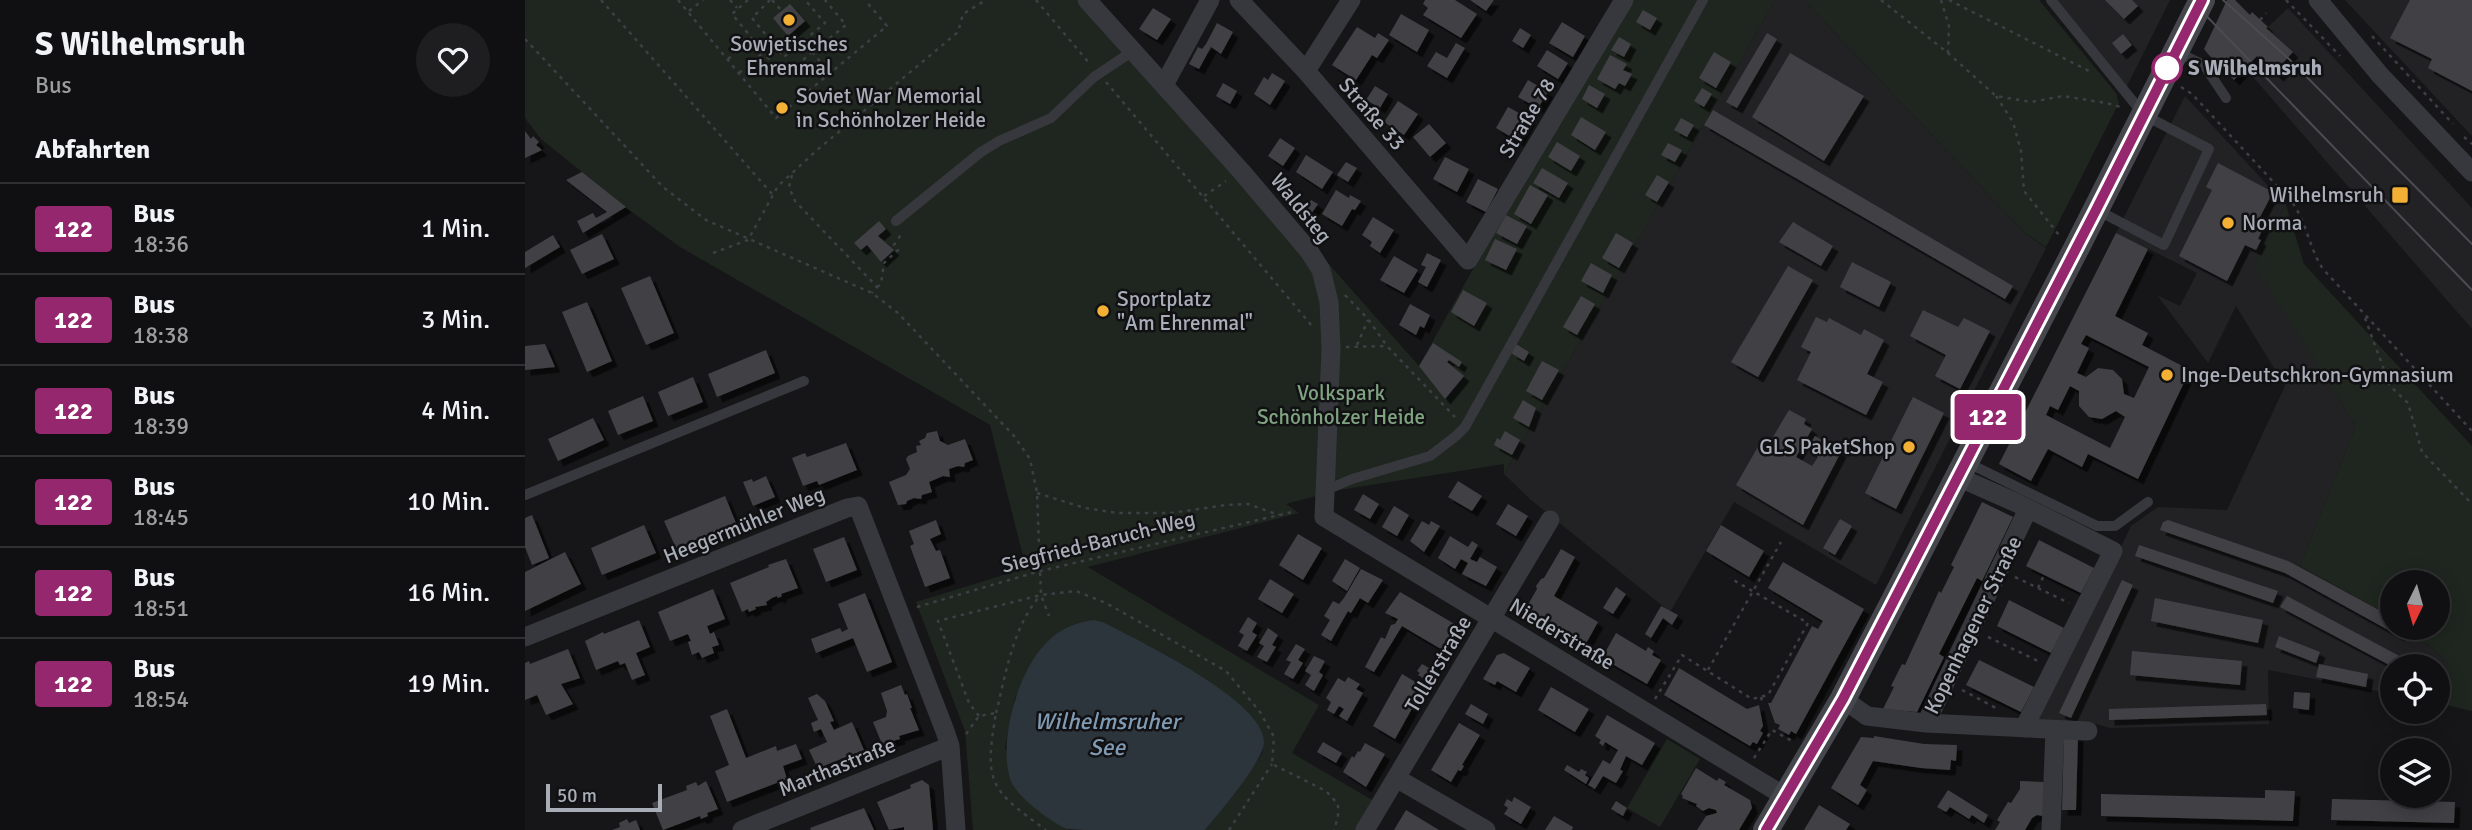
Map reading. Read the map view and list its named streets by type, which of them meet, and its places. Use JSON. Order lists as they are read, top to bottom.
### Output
{
  "streets": {
    "street": [
      "Straße 33",
      "Straße 78",
      "Waldsteg",
      "Heegermühler Weg",
      "Kopenhagener Straße",
      "Niederstraße",
      "Tollerstraße",
      "Marthastraße"
    ],
    "path": ["Siegfried-Baruch-Weg"]
  },
  "crossings": [
    ["Straße 33", "Straße 78"],
    ["Waldsteg", "Niederstraße"],
    ["Heegermühler Weg", "Marthastraße"],
    ["Niederstraße", "Tollerstraße"]
  ],
  "water": ["Wilhelmsruher See"],
  "parks": ["Volkspark Schönholzer Heide"],
  "places": {
    "other": [
      "Sowjetisches Ehrenmal",
      "S Wilhelmsruh",
      "Soviet War Memorial in Schönholzer Heide",
      "Norma",
      "Sportplatz \"Am Ehrenmal\"",
      "Inge-Deutschkron-Gymnasium",
      "GLS PaketShop"
    ],
    "transit": ["Wilhelmsruh"]
  },
  "lines": ["bus line 122"],
  "scale_bar": "50 m",
  "north": "bottom",
  "page": {
    "heading": [
      ["S Wilhelmsruh", "Bus"],
      "Abfahrten"
    ],
    "on_map": "122",
    "list": [
      {
        "mark": "122",
        "name": "Bus",
        "note": "18:36",
        "value": "1 Min."
      },
      {
        "mark": "122",
        "name": "Bus",
        "note": "18:38",
        "value": "3 Min."
      },
      {
        "mark": "122",
        "name": "Bus",
        "note": "18:39",
        "value": "4 Min."
      },
      {
        "mark": "122",
        "name": "Bus",
        "note": "18:45",
        "value": "10 Min."
      },
      {
        "mark": "122",
        "name": "Bus",
        "note": "18:51",
        "value": "16 Min."
      },
      {
        "mark": "122",
        "name": "Bus",
        "note": "18:54",
        "value": "19 Min."
      }
    ],
    "scale": "50 m"
  }
}
